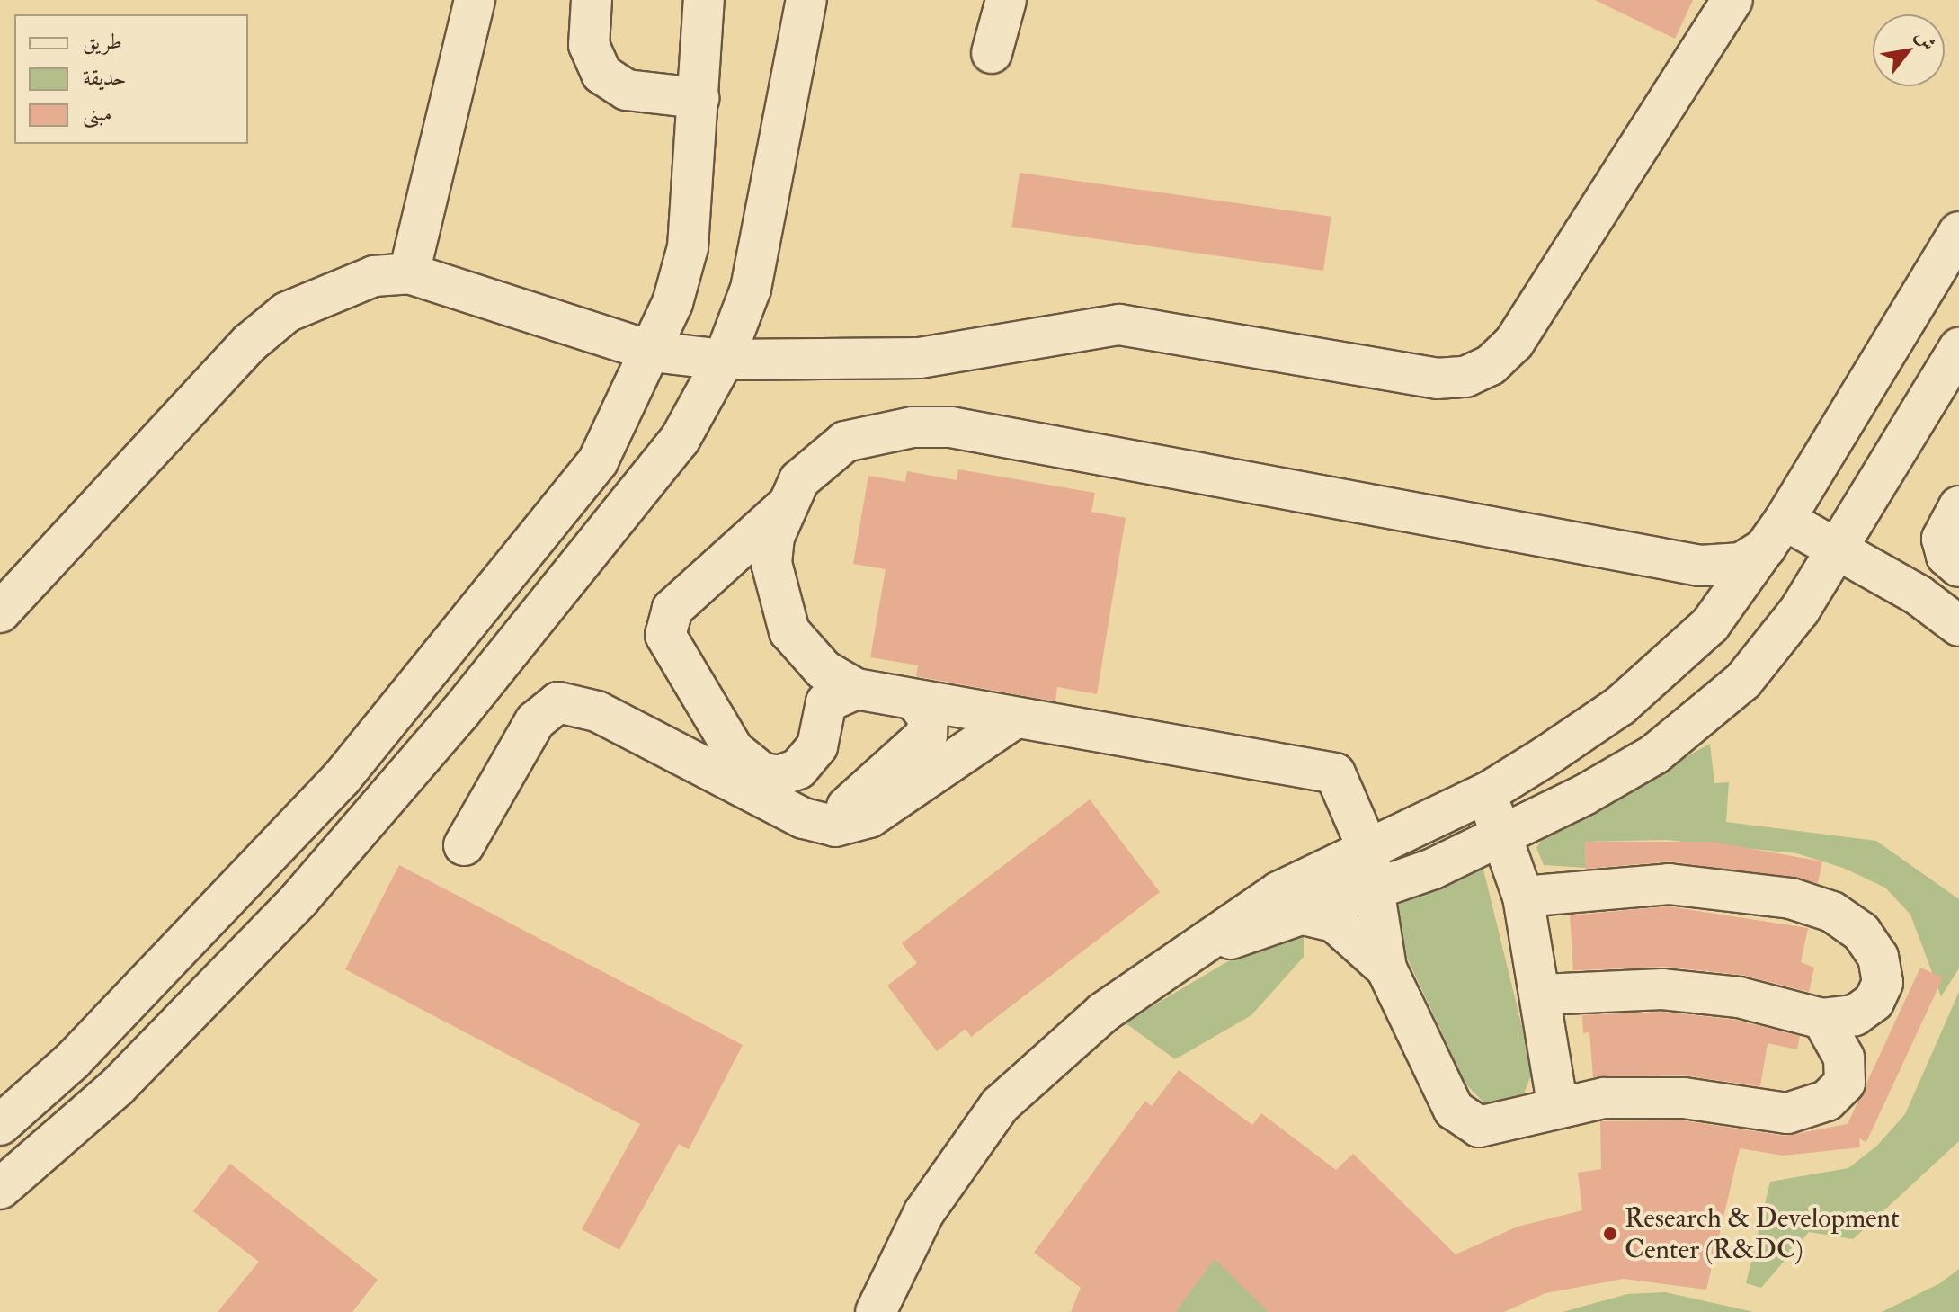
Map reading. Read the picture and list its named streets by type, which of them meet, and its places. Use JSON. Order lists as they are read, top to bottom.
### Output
{
  "places": ["Research & Development Center (R&DC)"],
  "legend": ["طريق", "حديقة", "مبنى"],
  "north": "top right"
}
